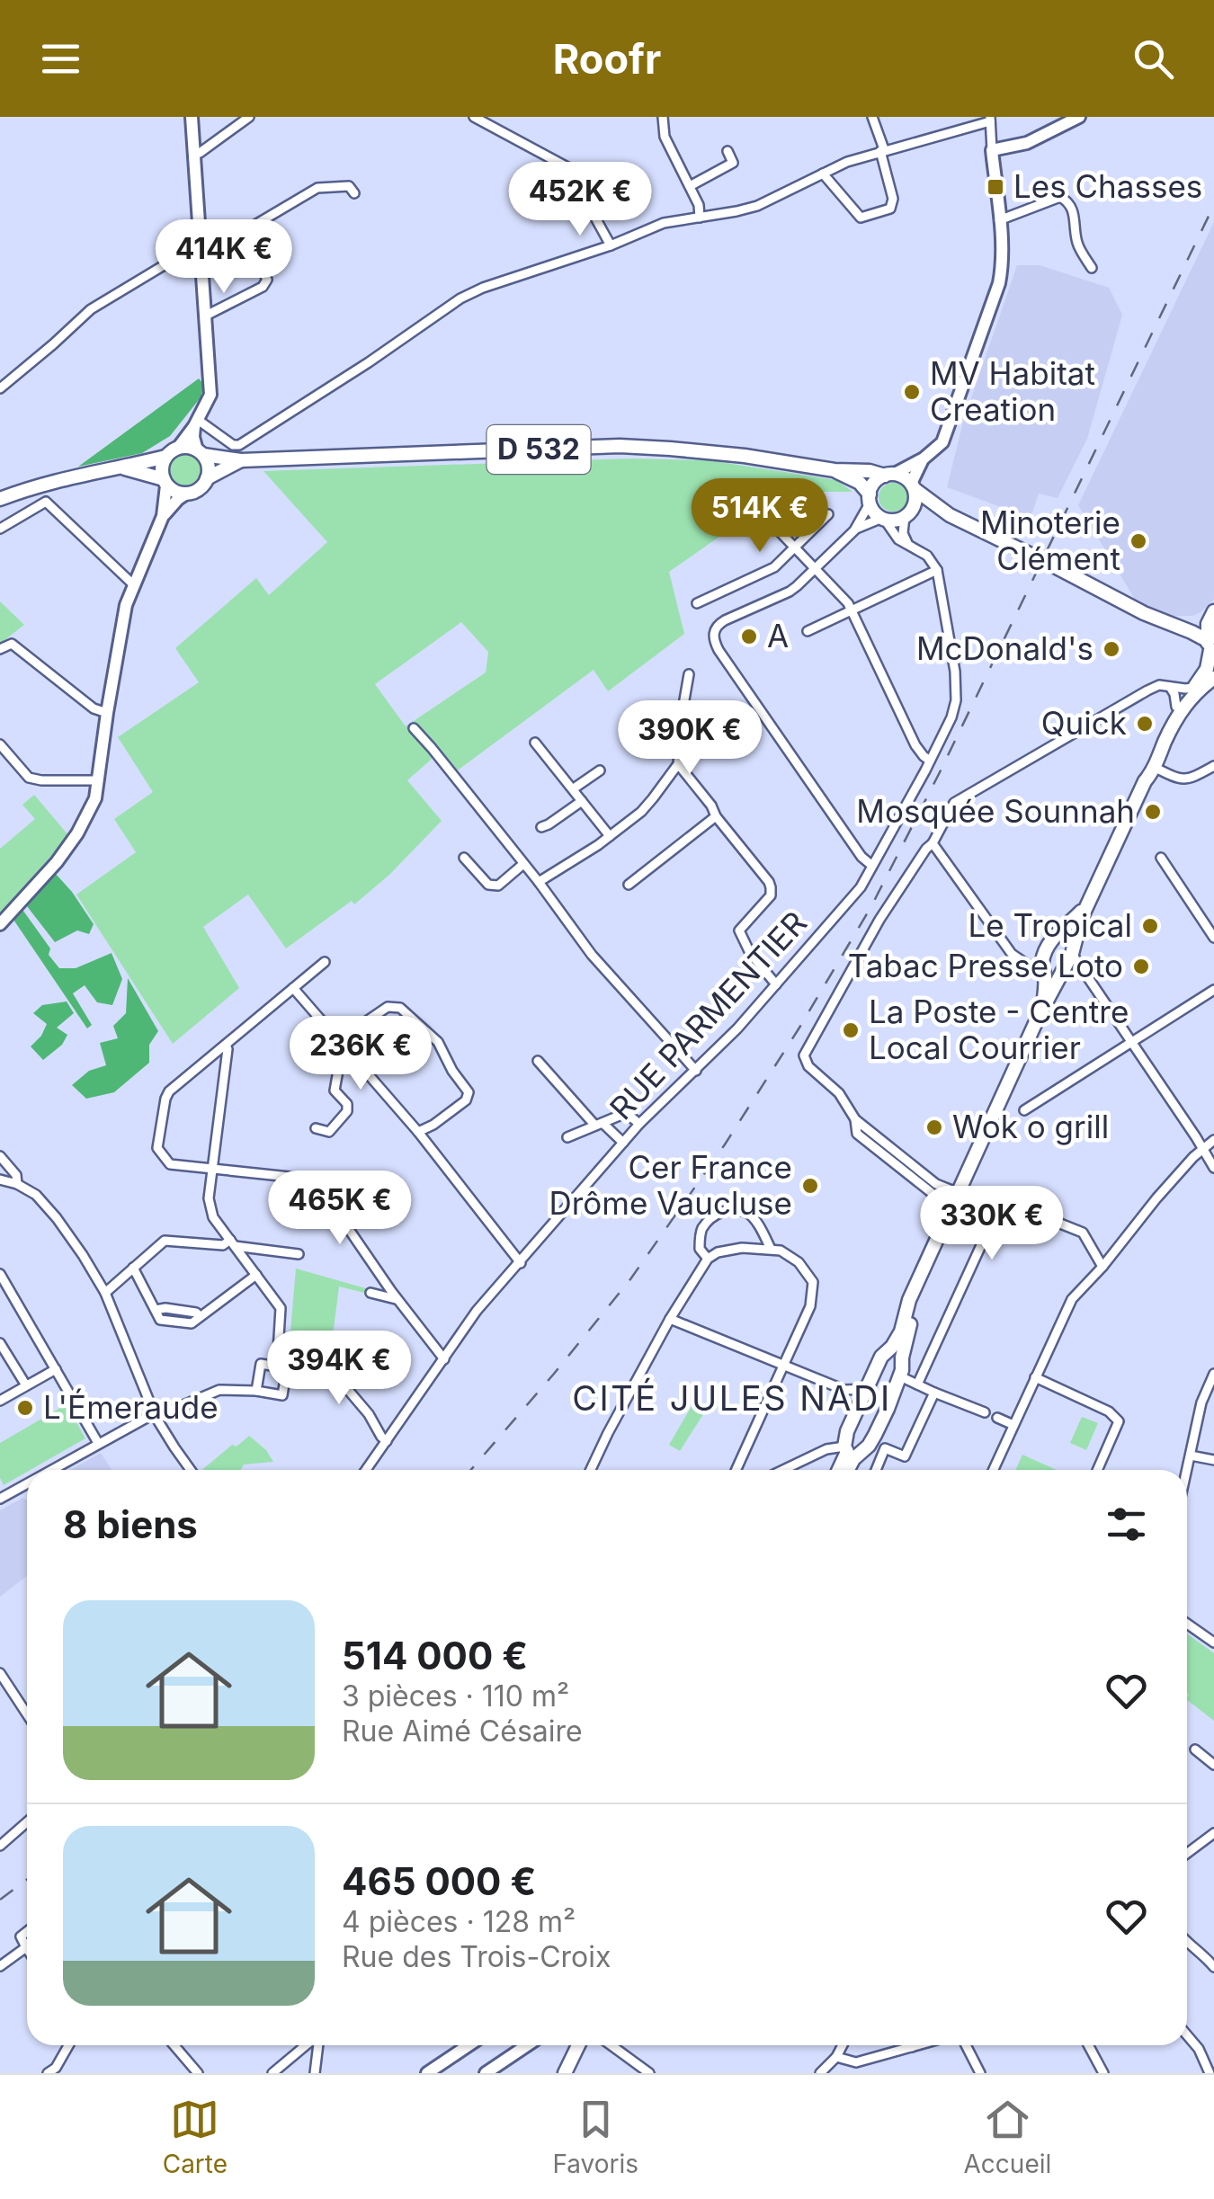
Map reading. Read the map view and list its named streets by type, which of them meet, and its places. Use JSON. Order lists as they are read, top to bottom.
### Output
{
  "streets": {
    "main road": ["D 532"],
    "street": ["RUE PARMENTIER"]
  },
  "districts": ["CITÉ JULES NADI"],
  "places": {
    "transit": ["Les Chasses"],
    "other": [
      "MV Habitat Creation",
      "Minoterie Clément",
      "A",
      "McDonald's",
      "Quick",
      "Mosquée Sounnah",
      "Le Tropical",
      "Tabac Presse Loto",
      "La Poste - Centre Local Courrier",
      "Wok o grill",
      "Cer France Drôme Vaucluse",
      "L'Émeraude"
    ]
  },
  "page": {
    "header": "Roofr",
    "price": [
      "452K €",
      "414K €",
      "514K €",
      "390K €",
      "236K €",
      "465K €",
      "330K €",
      "394K €"
    ],
    "heading": "8 biens",
    "list": [
      {
        "name": "514 000 €",
        "note": "3 pièces · 110 m² · Rue Aimé Césaire"
      },
      {
        "name": "465 000 €",
        "note": "4 pièces · 128 m² · Rue des Trois-Croix"
      }
    ],
    "tabs": ["Carte", "Favoris", "Accueil"]
  }
}
